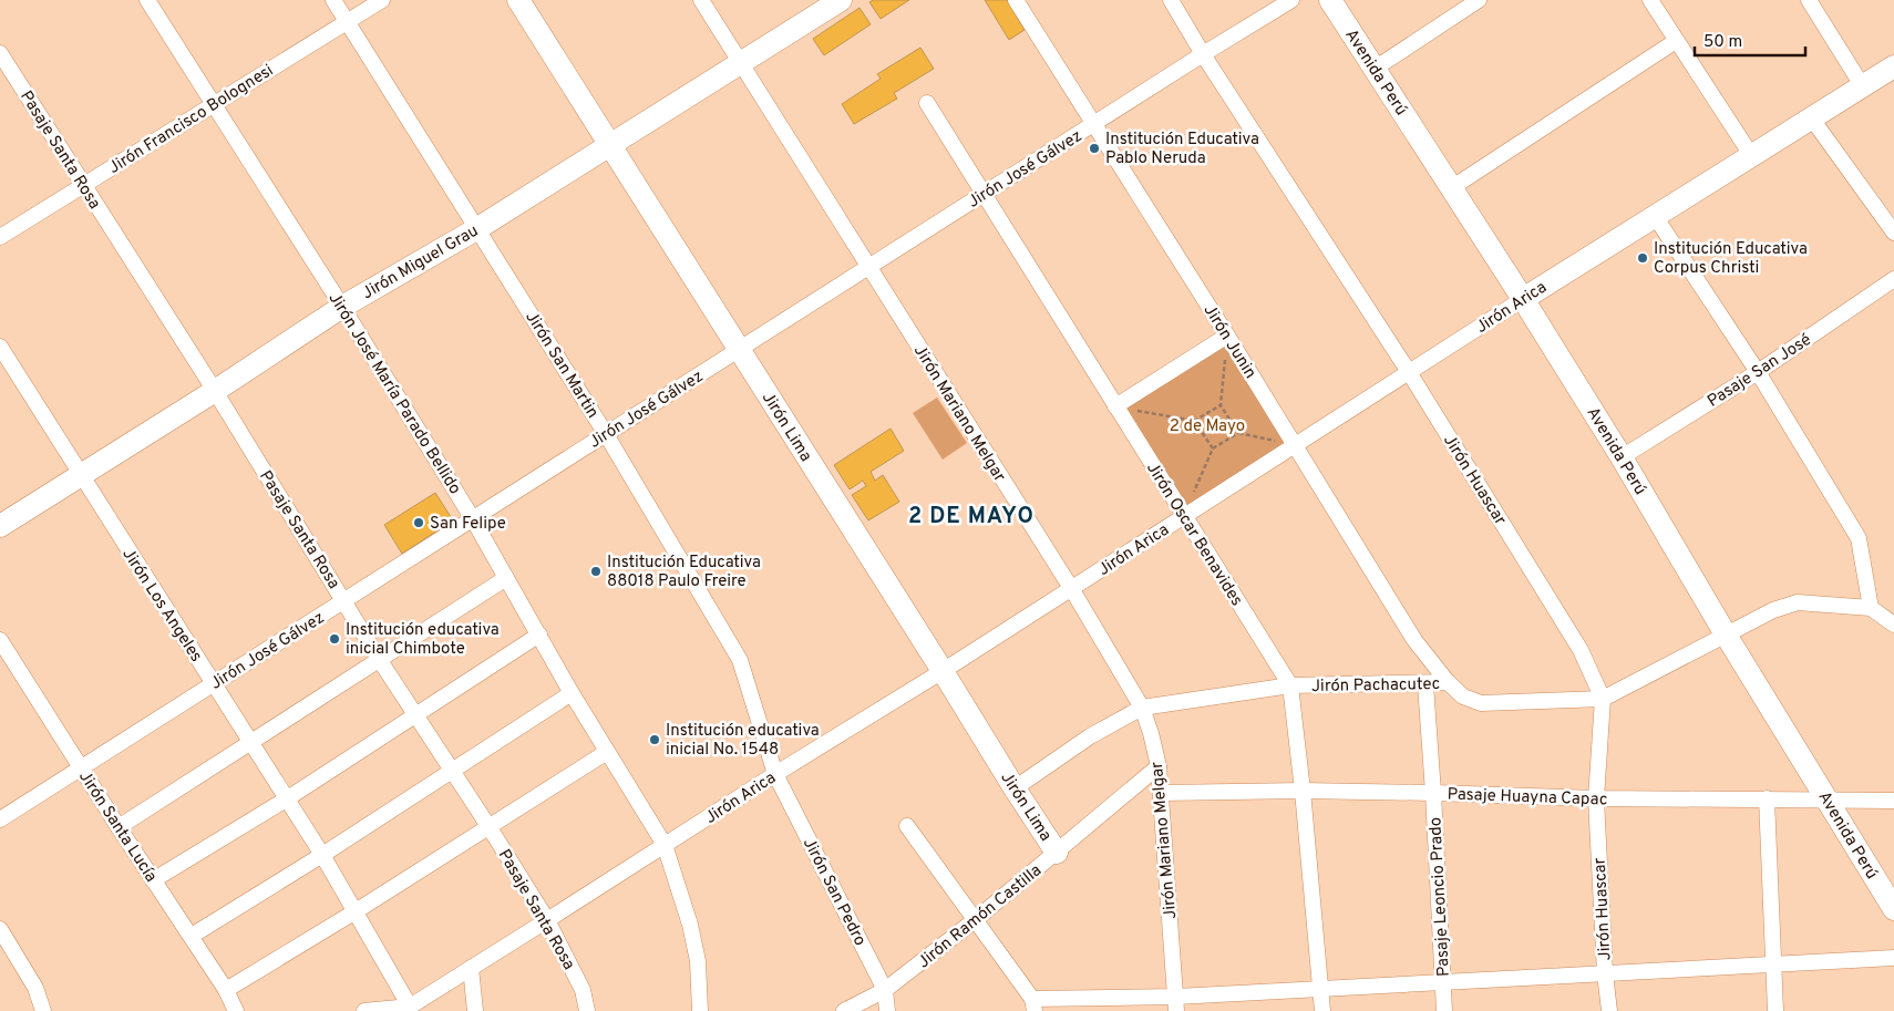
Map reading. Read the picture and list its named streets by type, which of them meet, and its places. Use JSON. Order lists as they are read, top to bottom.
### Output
{
  "streets": {
    "street": [
      "Avenida Perú",
      "Jirón Francisco Bolognesi",
      "Pasaje Santa Rosa",
      "Jirón José Gálvez",
      "Jirón Miguel Grau",
      "Jirón Arica",
      "Jirón Junin",
      "Jirón San Martin",
      "Pasaje San José",
      "Jirón José María Parado Bellido",
      "Jirón Mariano Melgar",
      "Jirón Lima",
      "Jirón Huascar",
      "Jirón Oscar Benavides",
      "Jirón Los Angeles",
      "Jirón Pachacutec",
      "Pasaje Huayna Capac",
      "Jirón Santa Lucía",
      "Jirón San Pedro",
      "Pasaje Leoncio Prado",
      "Jirón Ramón Castilla"
    ]
  },
  "crossings": [
    ["Avenida Perú", "Jirón Arica"],
    ["Avenida Perú", "Pasaje San José"],
    ["Avenida Perú", "Jirón Pachacutec"],
    ["Avenida Perú", "Pasaje Huayna Capac"],
    ["Jirón Francisco Bolognesi", "Pasaje Santa Rosa"],
    ["Jirón Francisco Bolognesi", "Jirón San Martin"],
    ["Jirón Francisco Bolognesi", "Jirón José María Parado Bellido"],
    ["Pasaje Santa Rosa", "Jirón José Gálvez"],
    ["Pasaje Santa Rosa", "Jirón Miguel Grau"],
    ["Pasaje Santa Rosa", "Jirón Arica"],
    ["Jirón José Gálvez", "Jirón Junin"],
    ["Jirón José Gálvez", "Jirón San Martin"],
    ["Jirón José Gálvez", "Jirón José María Parado Bellido"],
    ["Jirón José Gálvez", "Jirón Mariano Melgar"],
    ["Jirón José Gálvez", "Jirón Lima"],
    ["Jirón José Gálvez", "Jirón Huascar"],
    ["Jirón José Gálvez", "Jirón Oscar Benavides"],
    ["Jirón José Gálvez", "Jirón Los Angeles"],
    ["Jirón José Gálvez", "Jirón Santa Lucía"],
    ["Jirón Miguel Grau", "Jirón San Martin"],
    ["Jirón Miguel Grau", "Jirón José María Parado Bellido"],
    ["Jirón Miguel Grau", "Jirón Mariano Melgar"],
    ["Jirón Miguel Grau", "Jirón Lima"],
    ["Jirón Miguel Grau", "Jirón Los Angeles"],
    ["Jirón Arica", "Jirón Junin"],
    ["Jirón Arica", "Jirón San Martin"],
    ["Jirón Arica", "Jirón José María Parado Bellido"],
    ["Jirón Arica", "Jirón Mariano Melgar"],
    ["Jirón Arica", "Jirón Lima"],
    ["Jirón Arica", "Jirón Huascar"],
    ["Jirón Arica", "Jirón Oscar Benavides"],
    ["Jirón Arica", "Jirón Los Angeles"],
    ["Jirón Arica", "Jirón San Pedro"],
    ["Jirón Junin", "Jirón Pachacutec"],
    ["Jirón San Martin", "Jirón San Pedro"],
    ["Jirón Mariano Melgar", "Jirón Pachacutec"],
    ["Jirón Mariano Melgar", "Pasaje Huayna Capac"],
    ["Jirón Mariano Melgar", "Jirón Ramón Castilla"],
    ["Jirón Lima", "Jirón Pachacutec"],
    ["Jirón Lima", "Jirón Ramón Castilla"],
    ["Jirón Huascar", "Jirón Pachacutec"],
    ["Jirón Huascar", "Pasaje Huayna Capac"],
    ["Jirón Oscar Benavides", "Jirón Pachacutec"],
    ["Jirón Oscar Benavides", "Pasaje Huayna Capac"],
    ["Jirón Pachacutec", "Pasaje Leoncio Prado"],
    ["Pasaje Huayna Capac", "Pasaje Leoncio Prado"],
    ["Jirón San Pedro", "Jirón Ramón Castilla"]
  ],
  "districts": ["2 DE MAYO"],
  "parks": ["2 de Mayo"],
  "places": [
    "Institución Educativa Pablo Neruda",
    "Institución Educativa Corpus Christi",
    "San Felipe",
    "Institución Educativa 88018 Paulo Freire",
    "Institución educativa inicial Chimbote",
    "Institución educativa inicial No. 1548"
  ],
  "scale_bar": "50 m"
}
